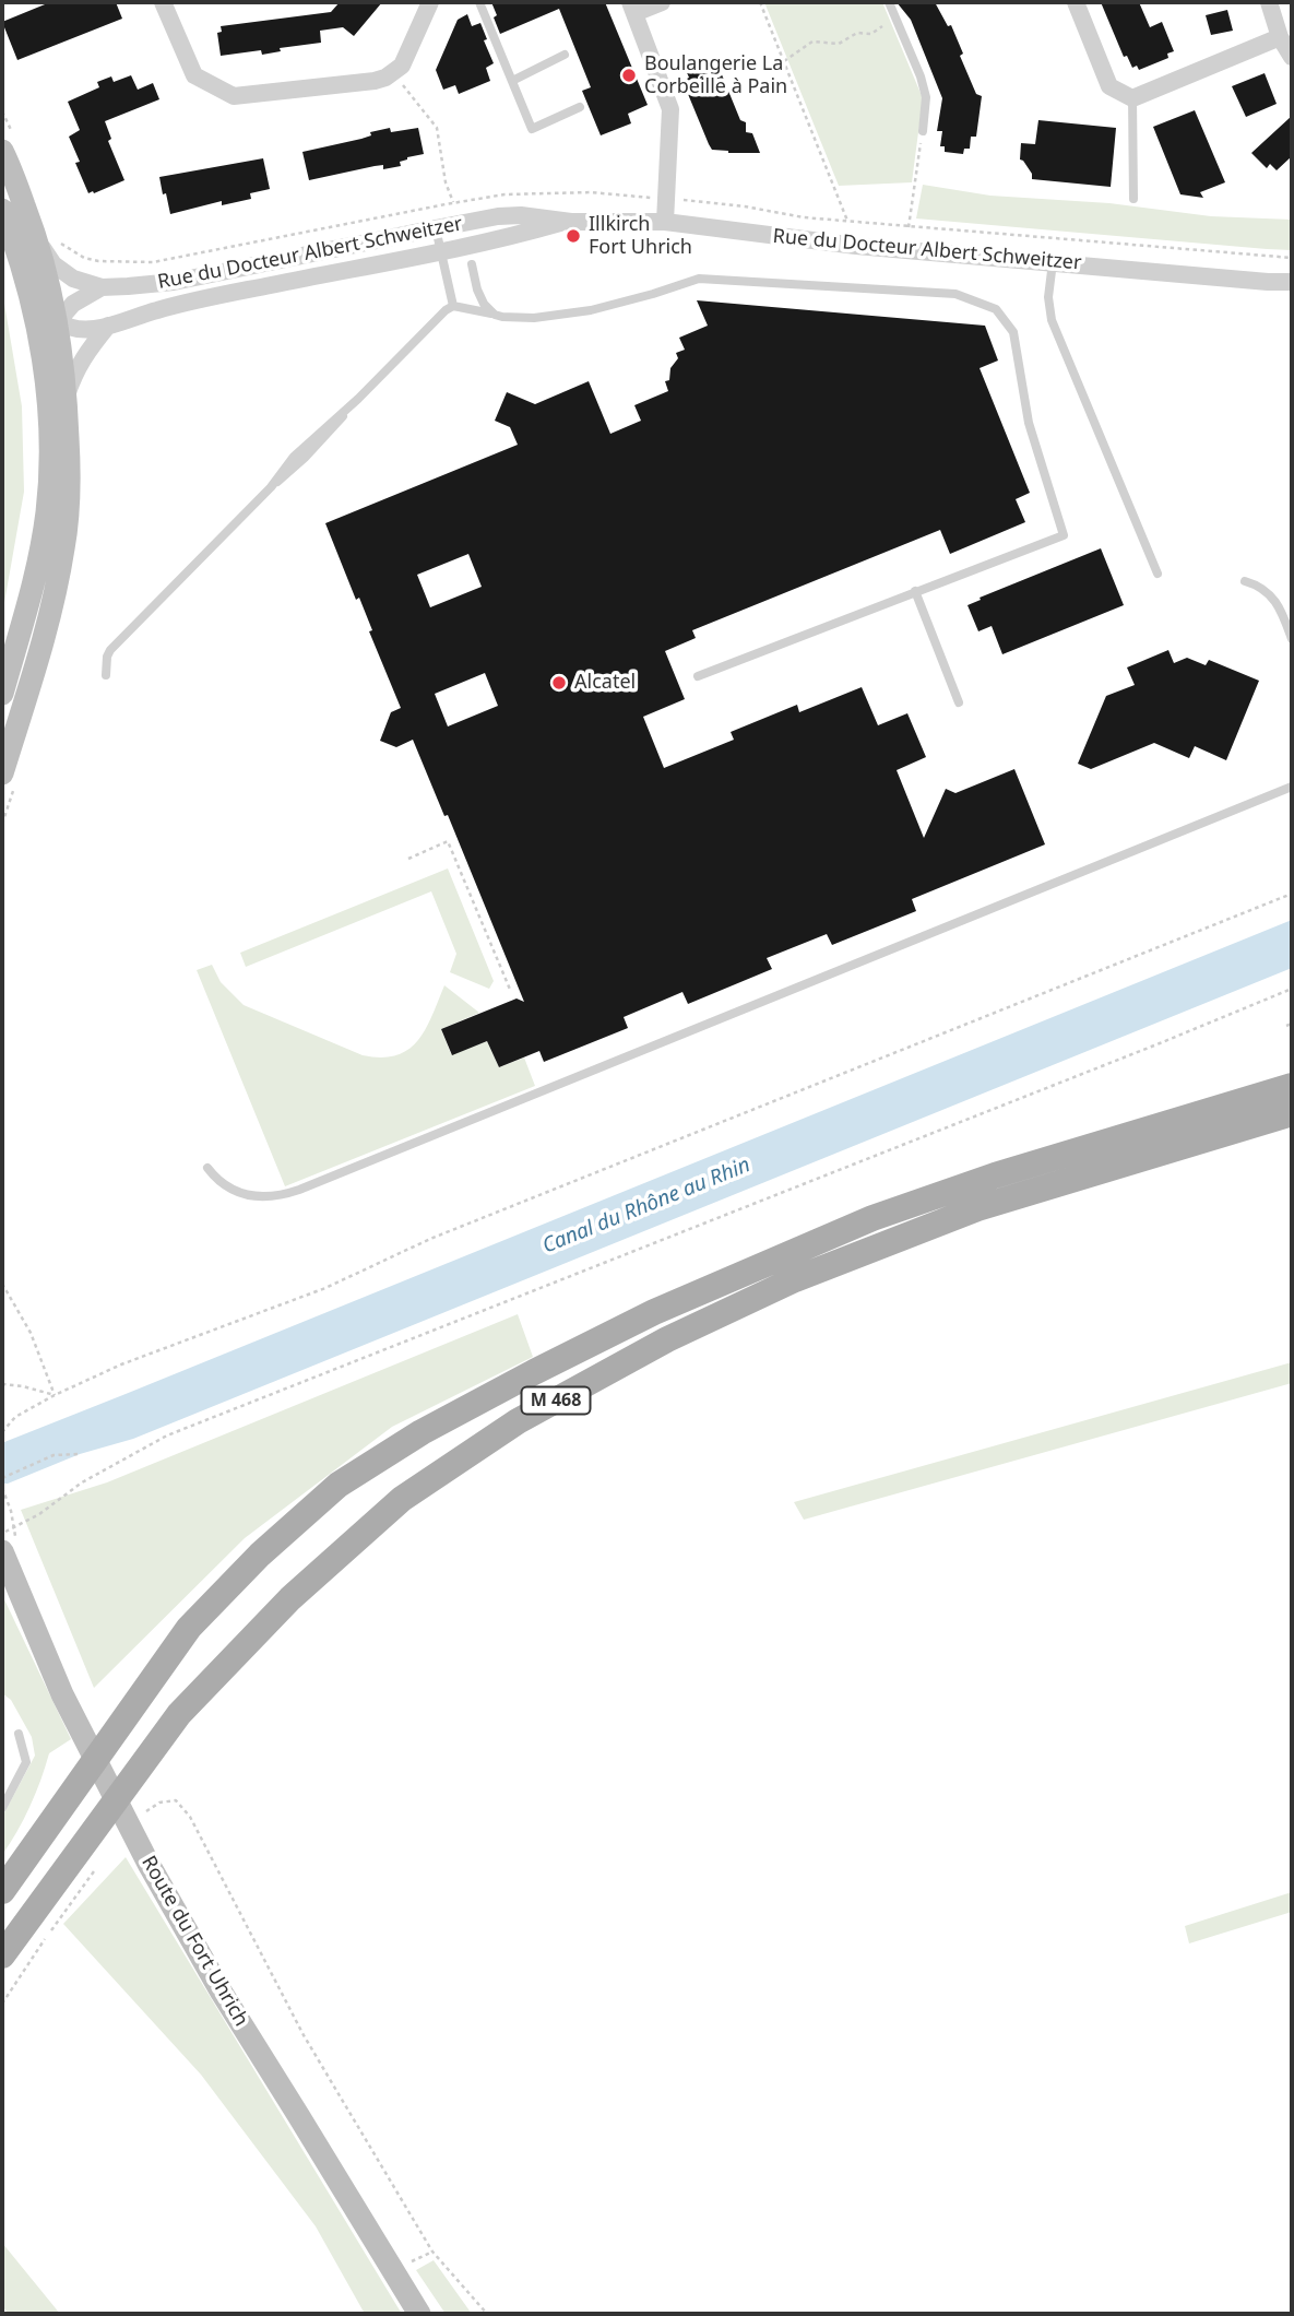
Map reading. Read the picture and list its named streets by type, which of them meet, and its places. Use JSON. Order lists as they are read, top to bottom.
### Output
{
  "streets": {
    "main road": ["M 468"],
    "street": ["Rue du Docteur Albert Schweitzer", "Route du Fort Uhrich"]
  },
  "water": ["Canal du Rhône au Rhin"],
  "places": ["Boulangerie La Corbeille à Pain", "Illkirch Fort Uhrich", "Alcatel"]
}
